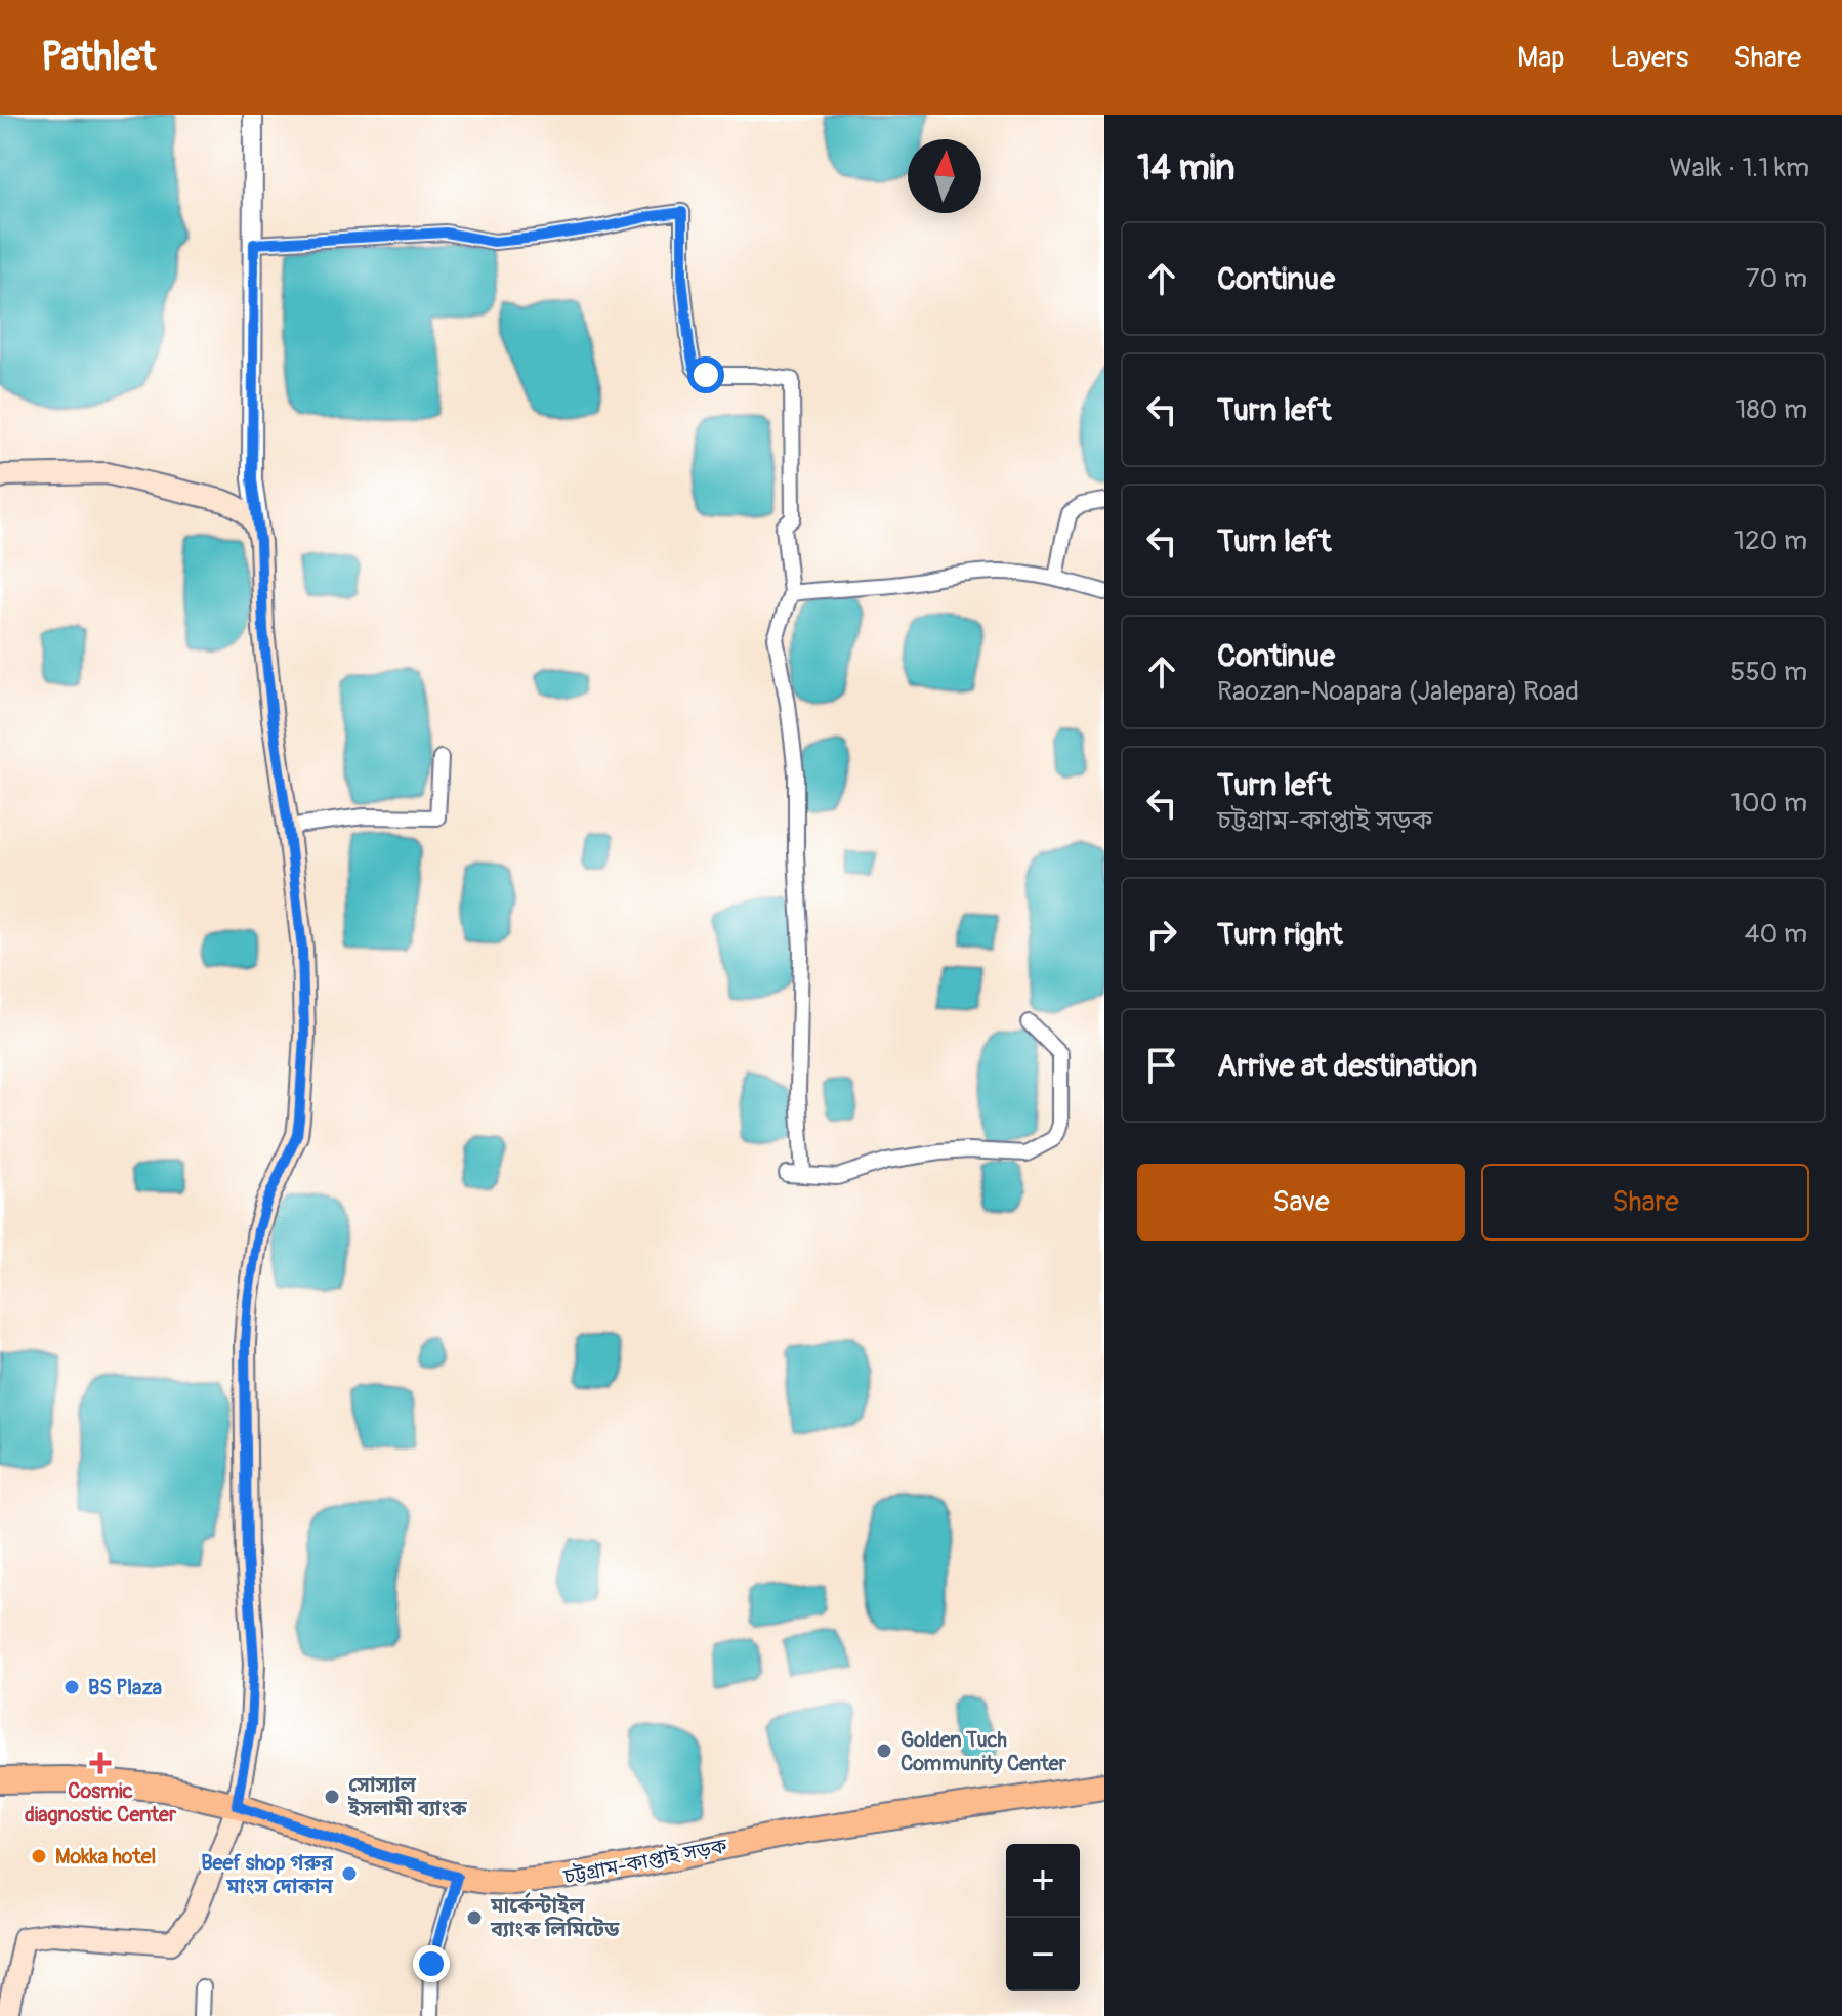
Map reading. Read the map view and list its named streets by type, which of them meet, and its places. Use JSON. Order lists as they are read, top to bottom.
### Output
{
  "streets": {
    "main road": ["চট্টগ্রাম-কাপ্তাই সড়ক"]
  },
  "places": {
    "other": [
      "BS Plaza",
      "Golden Tuch Community Center",
      "সোস্যাল ইসলামী ব্যাংক",
      "Mokka hotel",
      "Beef shop গরুর মাংস দোকান",
      "মার্কেন্টাইল ব্যাংক লিমিটেড"
    ],
    "health": ["Cosmic diagnostic Center"]
  },
  "north": "top",
  "page": {
    "header": "Pathlet",
    "nav": ["Map", "Layers", "Share"],
    "heading": ["14 min", "Walk · 1.1 km"],
    "list": [
      ["Continue", "70 m"],
      ["Turn left", "180 m"],
      ["Turn left", "120 m"],
      ["Continue", "Raozan-Noapara (Jalepara) Road", "550 m"],
      ["Turn left", "চট্টগ্রাম-কাপ্তাই সড়ক", "100 m"],
      ["Turn right", "40 m"],
      "Arrive at destination"
    ],
    "buttons": ["Save", "Share"],
    "map_buttons": ["+", "−"]
  }
}
